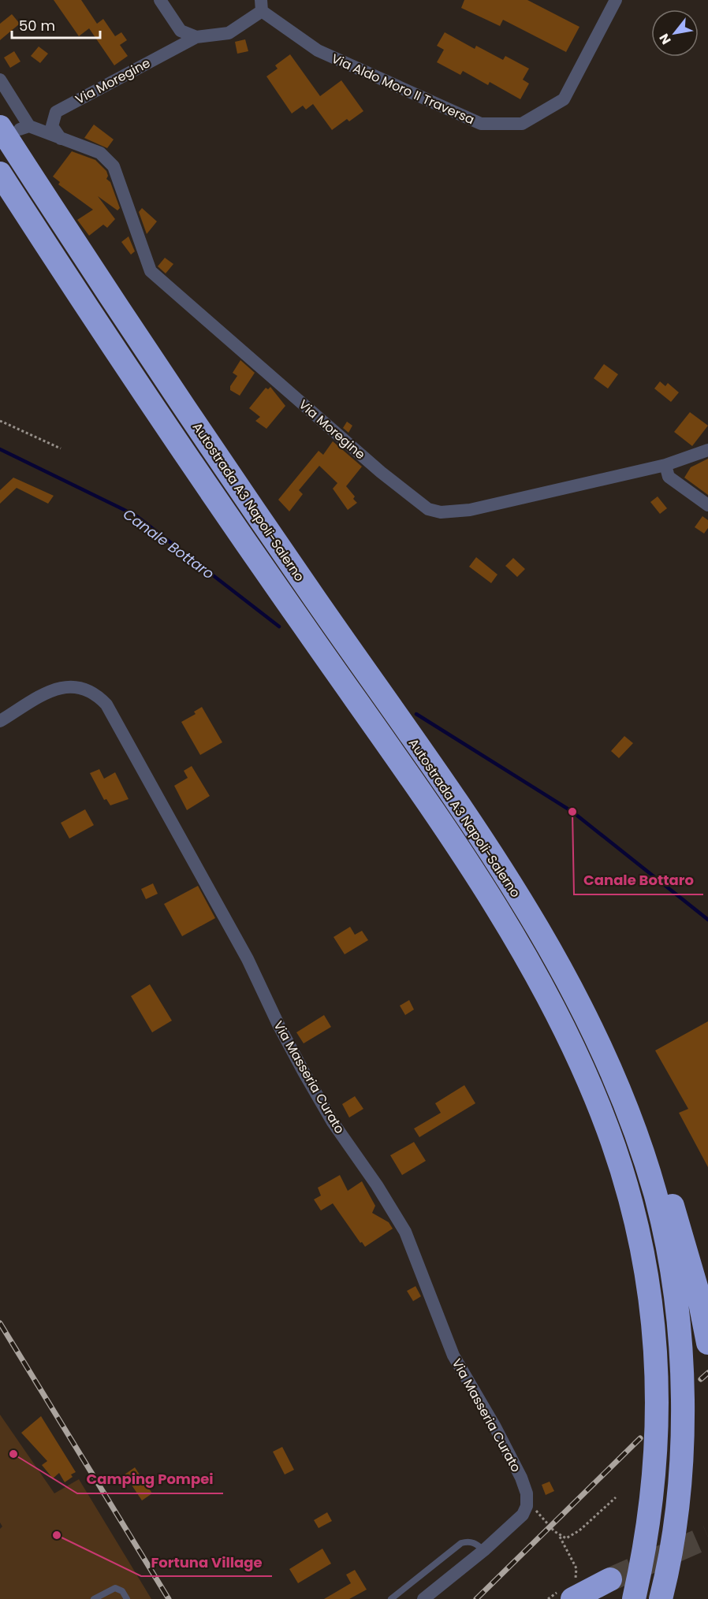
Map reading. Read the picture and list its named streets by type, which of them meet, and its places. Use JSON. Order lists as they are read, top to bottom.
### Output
{
  "streets": {
    "highway": ["Autostrada A3 Napoli-Salerno"],
    "street": ["Via Moregine", "Via Aldo Moro II Traversa", "Via Masseria Curato"]
  },
  "crossings": [
    ["Via Moregine", "Autostrada A3 Napoli-Salerno"]
  ],
  "water": ["Canale Bottaro"],
  "places": ["Canale Bottaro", "Camping Pompei", "Fortuna Village"],
  "scale_bar": "50 m",
  "north": "bottom left"
}
